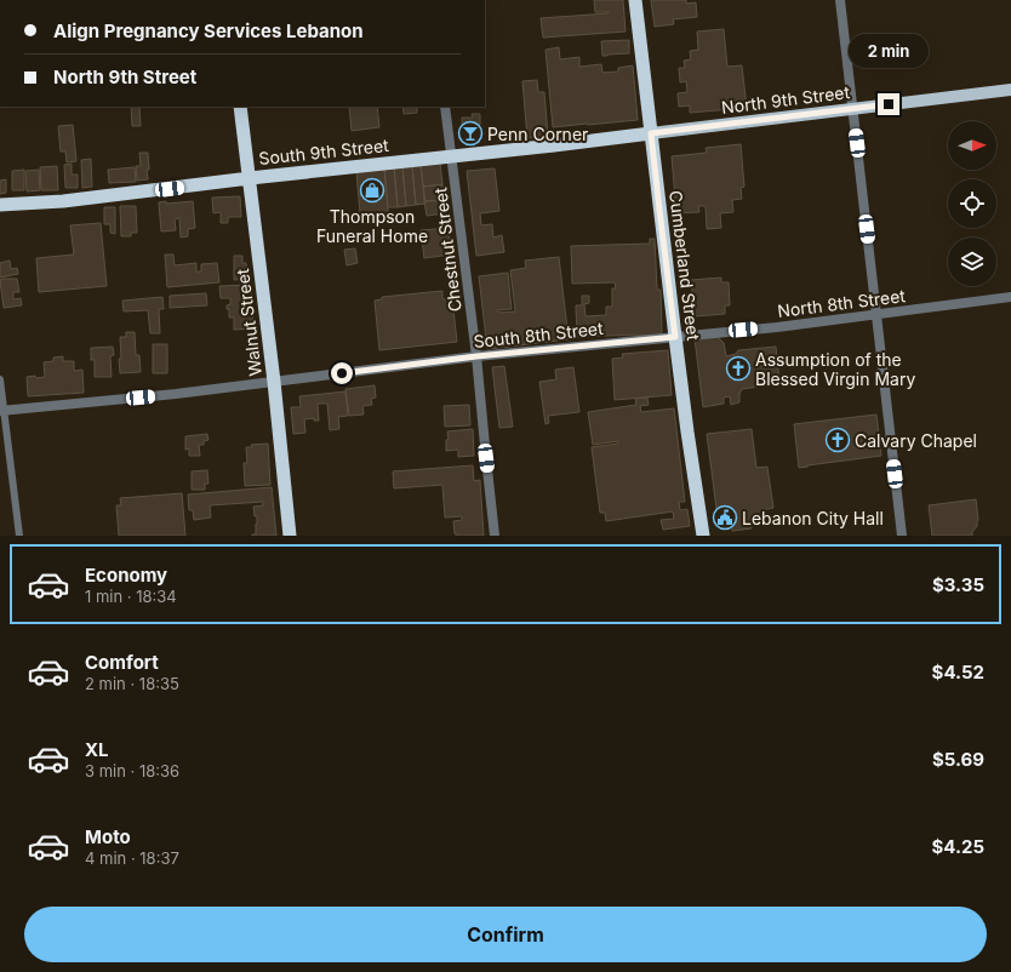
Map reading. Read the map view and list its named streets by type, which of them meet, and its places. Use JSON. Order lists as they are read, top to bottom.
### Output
{
  "streets": {
    "highway": ["South 9th Street", "Cumberland Street", "Walnut Street"],
    "main road": ["North 9th Street"],
    "street": ["Chestnut Street", "North 8th Street", "South 8th Street"]
  },
  "crossings": [
    ["North 9th Street", "South 9th Street"],
    ["North 9th Street", "Cumberland Street"],
    ["South 9th Street", "Chestnut Street"],
    ["South 9th Street", "Cumberland Street"],
    ["South 9th Street", "Walnut Street"],
    ["Chestnut Street", "South 8th Street"],
    ["Cumberland Street", "North 8th Street"],
    ["Cumberland Street", "South 8th Street"],
    ["North 8th Street", "South 8th Street"],
    ["Walnut Street", "South 8th Street"]
  ],
  "places": {
    "bar": ["Penn Corner"],
    "shop": ["Thompson Funeral Home"],
    "church": ["Assumption of the Blessed Virgin Mary", "Calvary Chapel"],
    "public building": ["Lebanon City Hall"]
  },
  "north": "right",
  "page": {
    "banner": ["Align Pregnancy Services Lebanon", "North 9th Street"],
    "bubble": "2 min",
    "list": [
      {
        "name": "Economy",
        "note": "1 min · 18:34",
        "value": "$3.35"
      },
      {
        "name": "Comfort",
        "note": "2 min · 18:35",
        "value": "$4.52"
      },
      {
        "name": "XL",
        "note": "3 min · 18:36",
        "value": "$5.69"
      },
      {
        "name": "Moto",
        "note": "4 min · 18:37",
        "value": "$4.25"
      }
    ],
    "buttons": "Confirm"
  }
}
